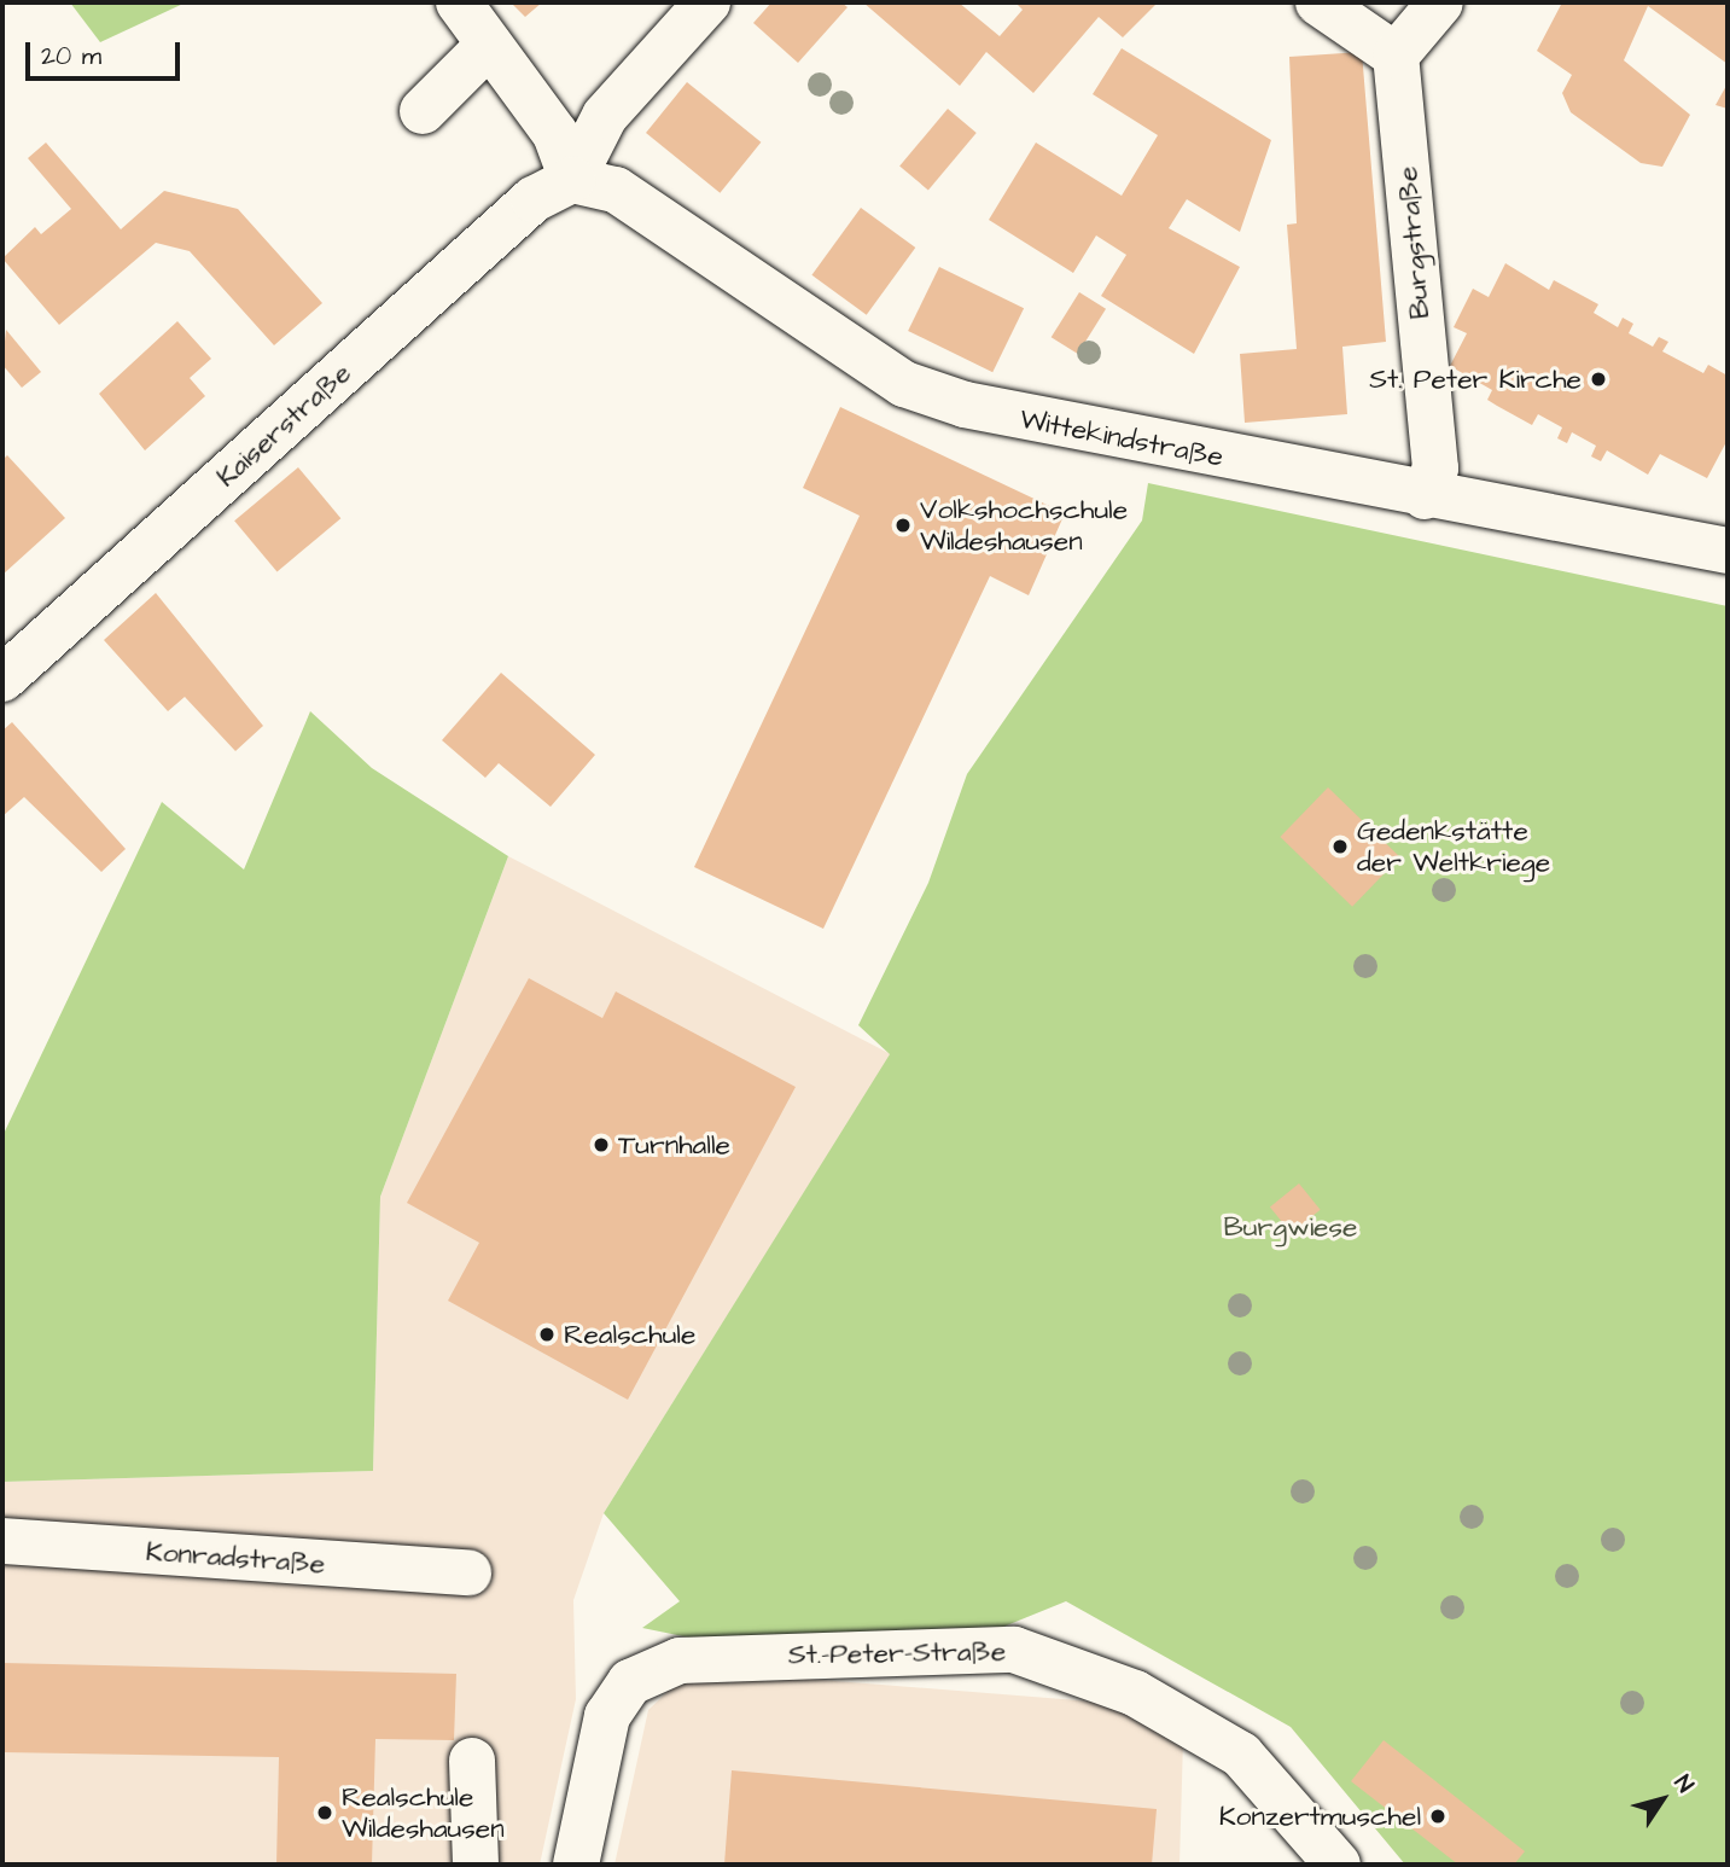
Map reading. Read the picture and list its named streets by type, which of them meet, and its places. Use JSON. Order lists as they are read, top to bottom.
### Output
{
  "streets": {
    "street": [
      "Burgstraße",
      "Kaiserstraße",
      "Wittekindstraße",
      "Konradstraße",
      "St.-Peter-Straße"
    ]
  },
  "crossings": [
    ["Burgstraße", "Wittekindstraße"],
    ["Kaiserstraße", "Wittekindstraße"]
  ],
  "parks": ["Burgwiese"],
  "places": [
    "St. Peter Kirche",
    "Volkshochschule Wildeshausen",
    "Gedenkstätte der Weltkriege",
    "Turnhalle",
    "Realschule",
    "Realschule Wildeshausen",
    "Konzertmuschel"
  ],
  "scale_bar": "20 m",
  "north": "top right"
}
